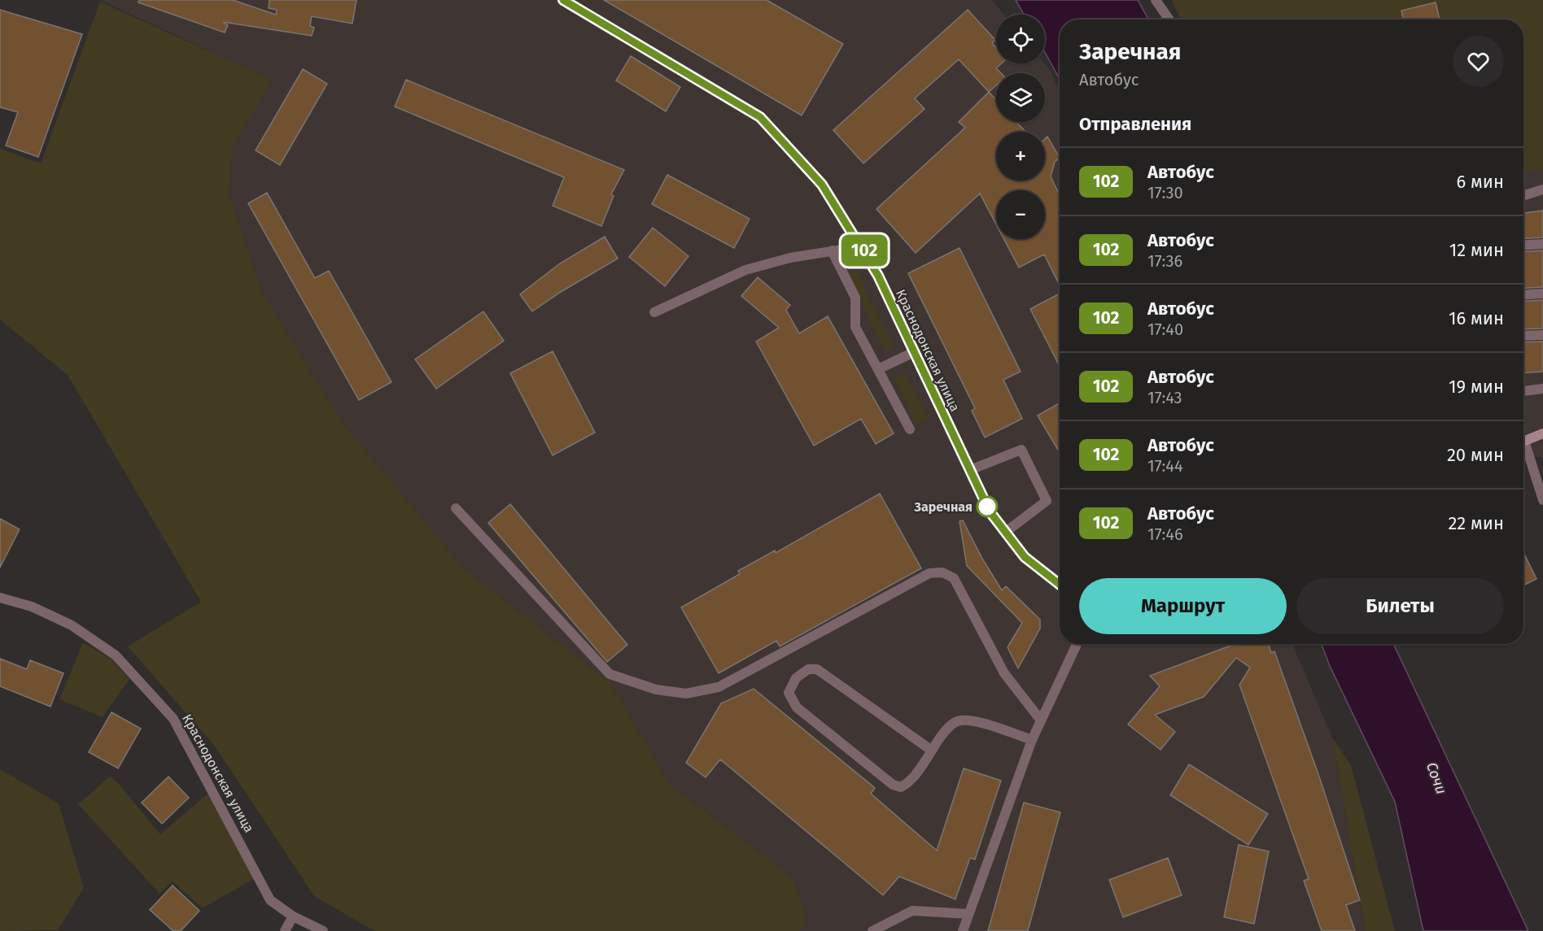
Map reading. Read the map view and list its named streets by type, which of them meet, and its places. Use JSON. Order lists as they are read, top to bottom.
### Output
{
  "streets": {
    "street": ["Краснодонская улица"]
  },
  "water": ["Сочи"],
  "places": ["Заречная"],
  "lines": ["bus line 102"],
  "page": {
    "on_map": "102",
    "map_buttons": ["+", "−"],
    "heading": [
      ["Заречная", "Автобус"],
      "Отправления"
    ],
    "list": [
      {
        "mark": "102",
        "name": "Автобус",
        "note": "17:30",
        "value": "6 мин"
      },
      {
        "mark": "102",
        "name": "Автобус",
        "note": "17:36",
        "value": "12 мин"
      },
      {
        "mark": "102",
        "name": "Автобус",
        "note": "17:40",
        "value": "16 мин"
      },
      {
        "mark": "102",
        "name": "Автобус",
        "note": "17:43",
        "value": "19 мин"
      },
      {
        "mark": "102",
        "name": "Автобус",
        "note": "17:44",
        "value": "20 мин"
      },
      {
        "mark": "102",
        "name": "Автобус",
        "note": "17:46",
        "value": "22 мин"
      }
    ],
    "buttons": ["Маршрут", "Билеты"]
  }
}
